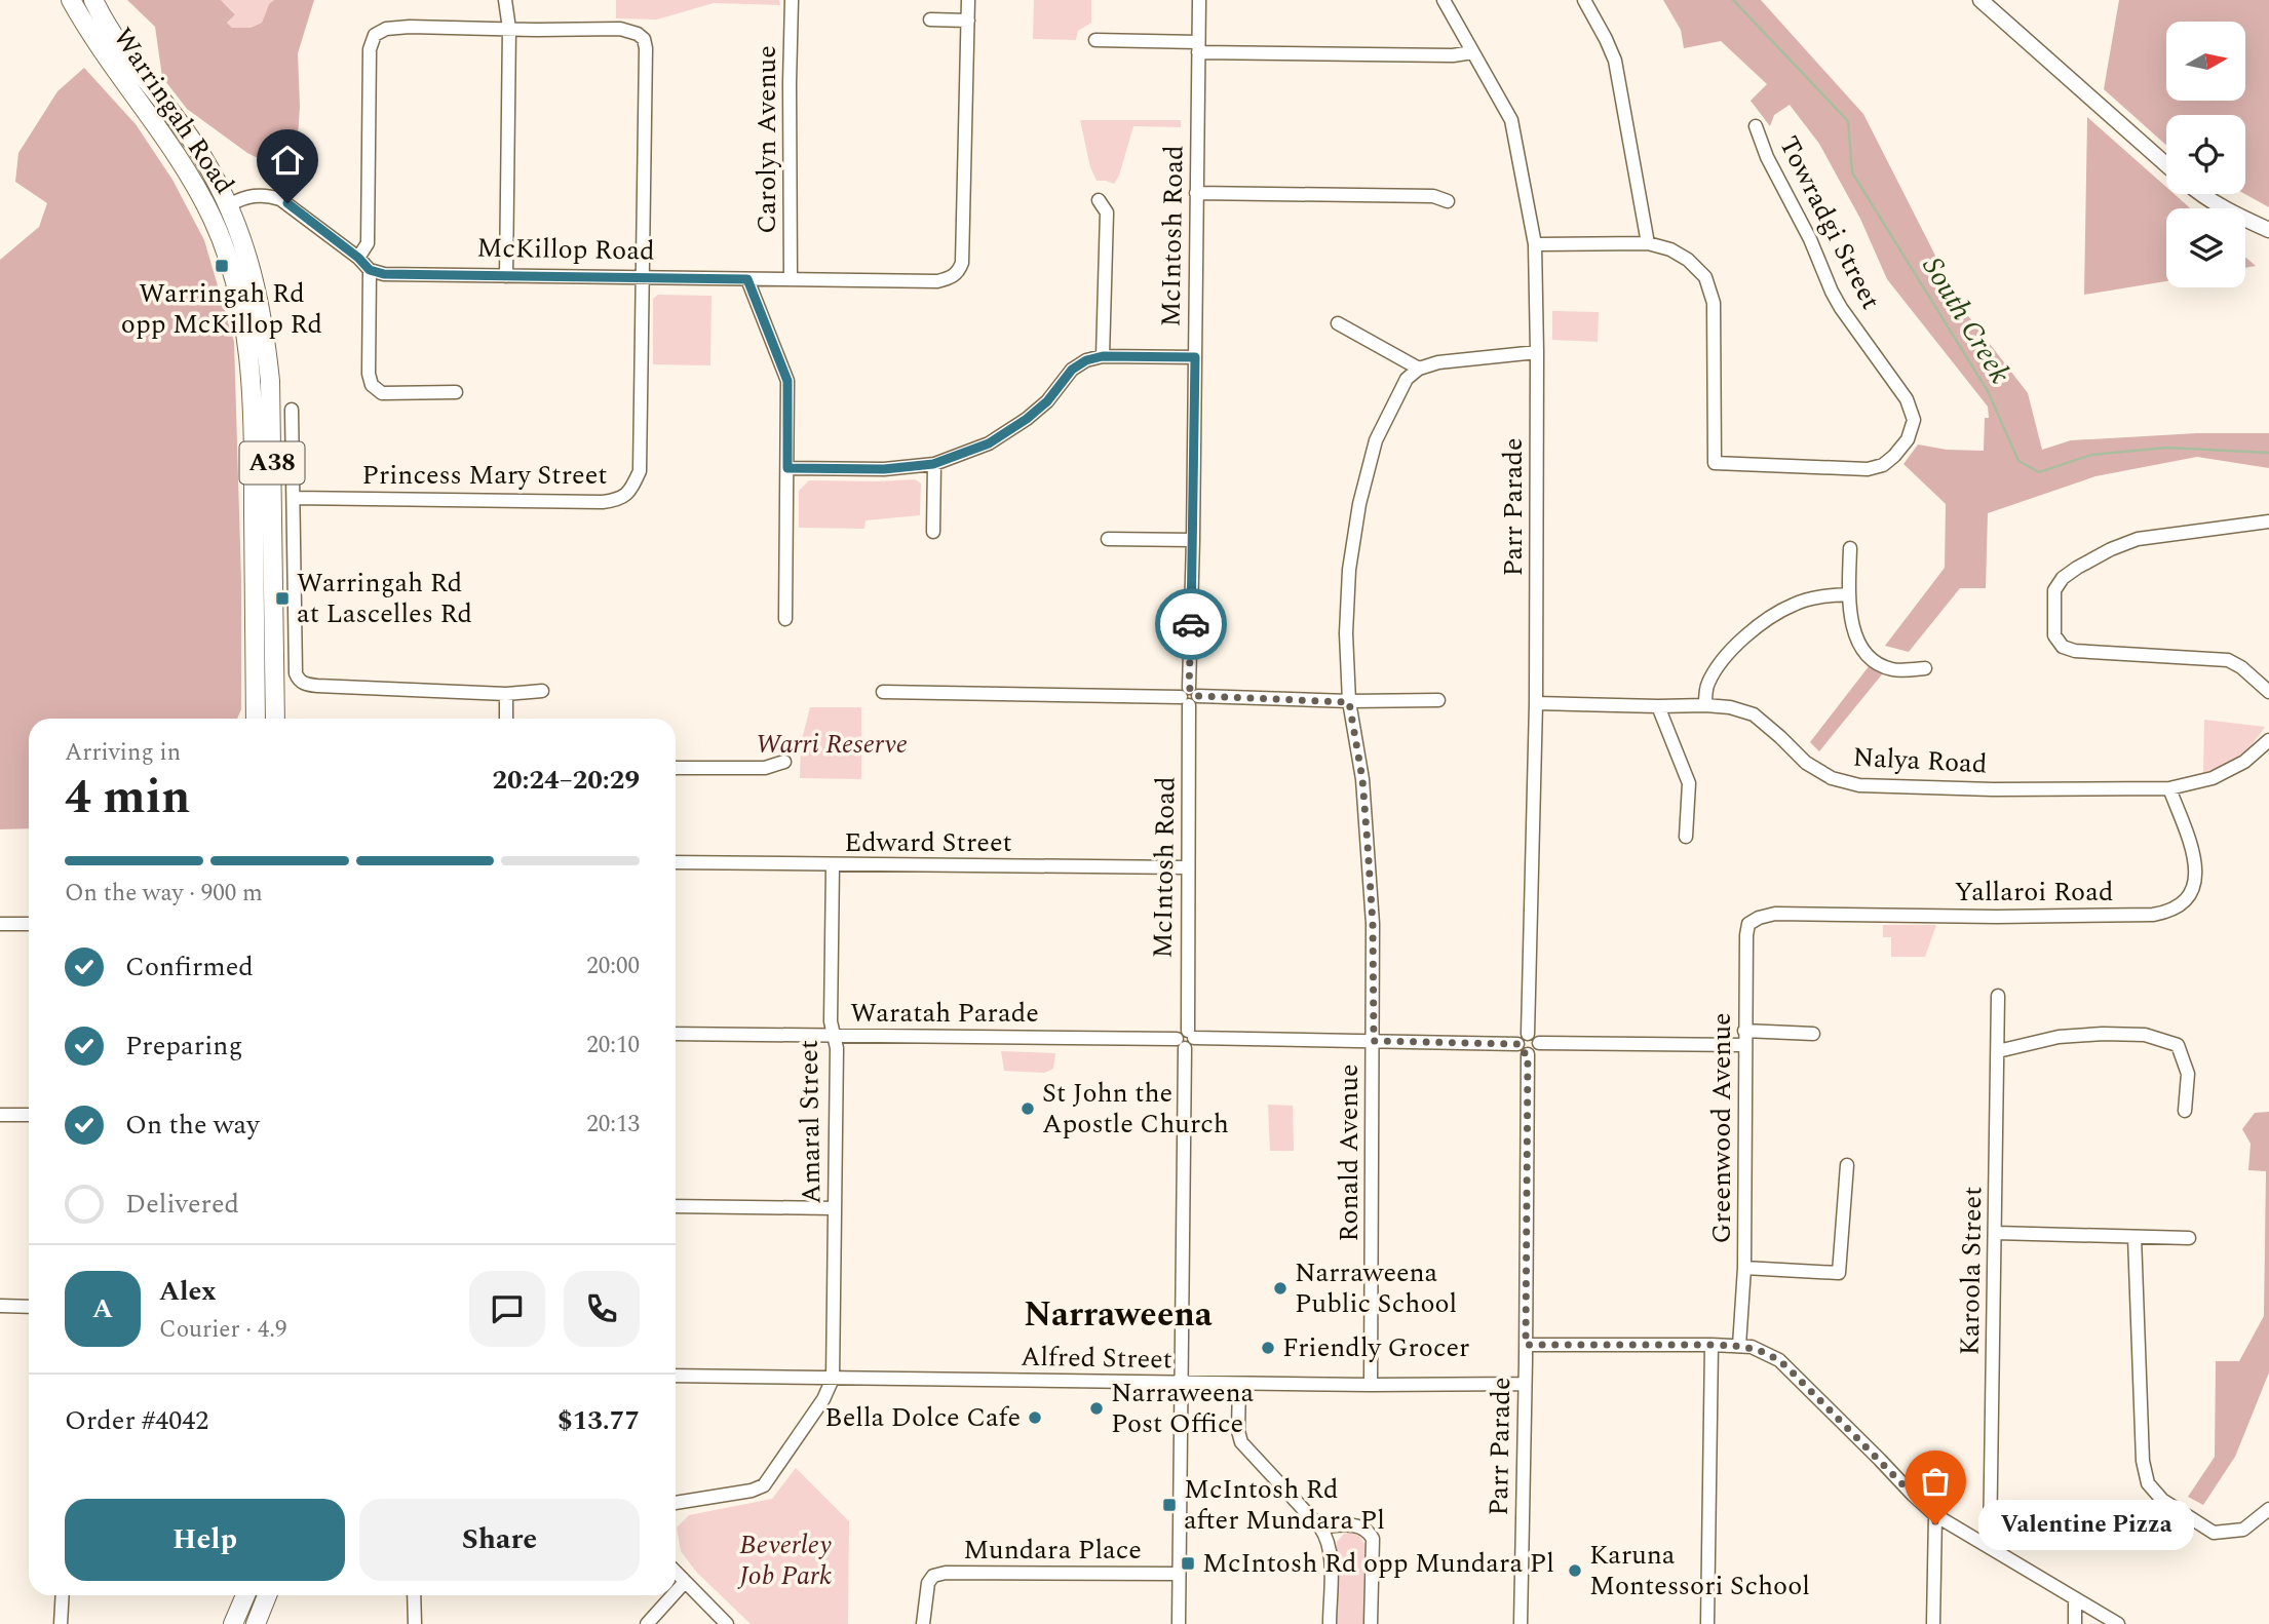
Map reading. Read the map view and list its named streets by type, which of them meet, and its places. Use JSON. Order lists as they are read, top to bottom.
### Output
{
  "streets": {
    "highway": ["Warringah Road", "A38"],
    "street": [
      "Carolyn Avenue",
      "Towradgi Street",
      "McIntosh Road",
      "McKillop Road",
      "Princess Mary Street",
      "Parr Parade",
      "Nalya Road",
      "Edward Street",
      "Yallaroi Road",
      "Waratah Parade",
      "Amaral Street",
      "Greenwood Avenue",
      "Ronald Avenue",
      "Karoola Street",
      "Alfred Street",
      "Mundara Place"
    ]
  },
  "crossings": [
    ["Carolyn Avenue", "McKillop Road"],
    ["Towradgi Street", "Parr Parade"],
    ["McIntosh Road", "Edward Street"],
    ["McIntosh Road", "Waratah Parade"],
    ["McIntosh Road", "Alfred Street"],
    ["McIntosh Road", "Mundara Place"],
    ["McKillop Road", "Princess Mary Street"],
    ["Parr Parade", "Nalya Road"],
    ["Parr Parade", "Waratah Parade"],
    ["Parr Parade", "Alfred Street"],
    ["Nalya Road", "Yallaroi Road"],
    ["Edward Street", "Amaral Street"],
    ["Yallaroi Road", "Greenwood Avenue"],
    ["Waratah Parade", "Amaral Street"],
    ["Waratah Parade", "Ronald Avenue"],
    ["Amaral Street", "Alfred Street"],
    ["Ronald Avenue", "Alfred Street"]
  ],
  "districts": ["Narraweena"],
  "water": ["South Creek"],
  "parks": ["Warri Reserve", "Beverley Job Park"],
  "places": {
    "transit": [
      "Warringah Rd opp McKillop Rd",
      "Warringah Rd at Lascelles Rd",
      "McIntosh Rd after Mundara Pl",
      "McIntosh Rd opp Mundara Pl"
    ],
    "other": [
      "St John the Apostle Church",
      "Narraweena Public School",
      "Friendly Grocer",
      "Narraweena Post Office",
      "Bella Dolce Cafe",
      "Valentine Pizza",
      "Karuna Montessori School"
    ]
  },
  "north": "right",
  "page": {
    "heading": ["4 min", "Arriving in", "20:24–20:29"],
    "panel": [
      "Alex",
      "Courier · 4.9",
      "Order #4042",
      "$13.77"
    ],
    "bar": "On the way · 900 m",
    "list": [
      ["Confirmed", "20:00"],
      ["Preparing", "20:10"],
      ["On the way", "20:13"],
      "Delivered"
    ],
    "round": "A",
    "buttons": ["Help", "Share"],
    "bubble": "Valentine Pizza"
  }
}
